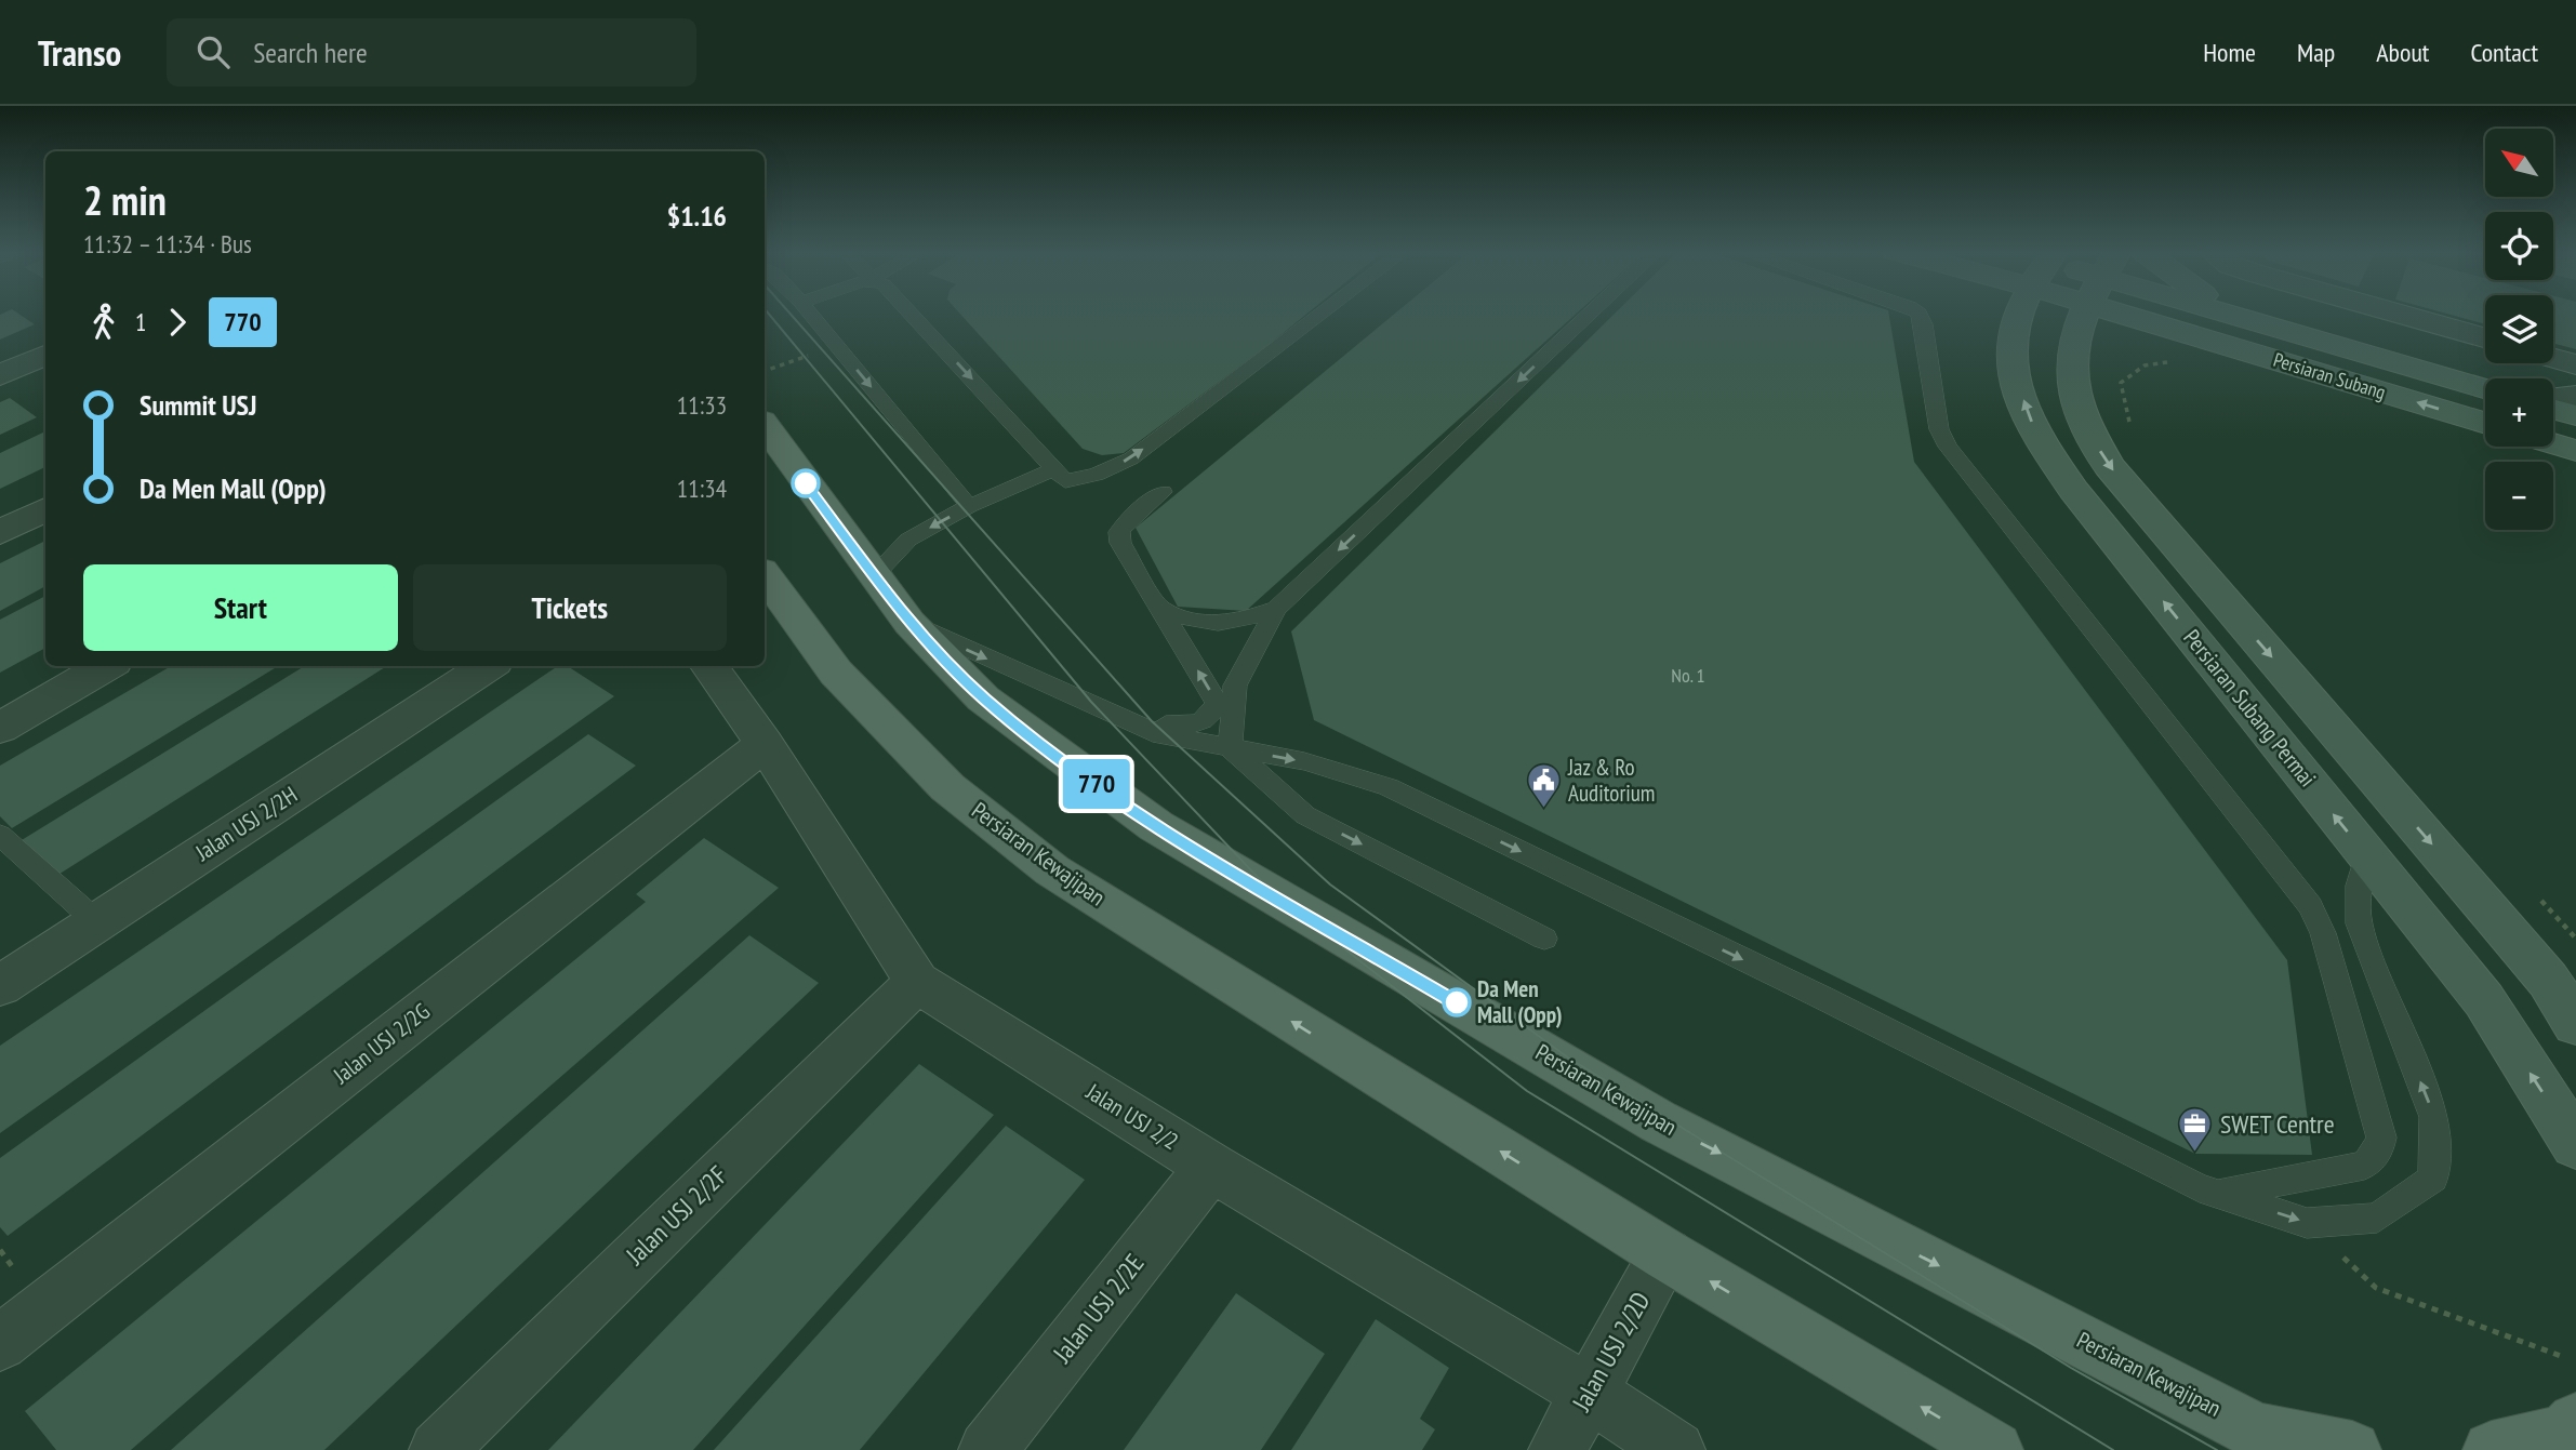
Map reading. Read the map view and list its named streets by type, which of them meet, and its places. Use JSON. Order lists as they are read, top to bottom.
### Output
{
  "streets": {
    "main road": ["Persiaran Subang", "Persiaran Subang Permai", "Persiaran Kewajipan"],
    "street": [
      "Jalan USJ 2/2H",
      "Jalan USJ 2/2G",
      "Jalan USJ 2/2",
      "Jalan USJ 2/2F",
      "Jalan USJ 2/2E",
      "Jalan USJ 2/2D"
    ]
  },
  "crossings": [
    ["Persiaran Kewajipan", "Jalan USJ 2/2D"],
    ["Jalan USJ 2/2G", "Jalan USJ 2/2"],
    ["Jalan USJ 2/2", "Jalan USJ 2/2F"],
    ["Jalan USJ 2/2", "Jalan USJ 2/2E"],
    ["Jalan USJ 2/2", "Jalan USJ 2/2D"]
  ],
  "places": {
    "public building": ["Jaz & Ro Auditorium"],
    "other": ["Da Men Mall (Opp)"],
    "office": ["SWET Centre"]
  },
  "lines": ["bus line 770"],
  "house_numbers": ["No. 1"],
  "north": "top left",
  "page": {
    "header": "Transo",
    "search": "Search here",
    "nav": [
      "Home",
      "Map",
      "About",
      "Contact"
    ],
    "on_map": "770",
    "map_buttons": ["+", "−"],
    "heading": ["2 min", "11:32 – 11:34 · Bus", "$1.16"],
    "legs": ["1", "770"],
    "list": [
      {
        "name": "Summit USJ",
        "value": "11:33"
      },
      {
        "name": "Da Men Mall (Opp)",
        "value": "11:34"
      }
    ],
    "buttons": ["Start", "Tickets"]
  }
}
